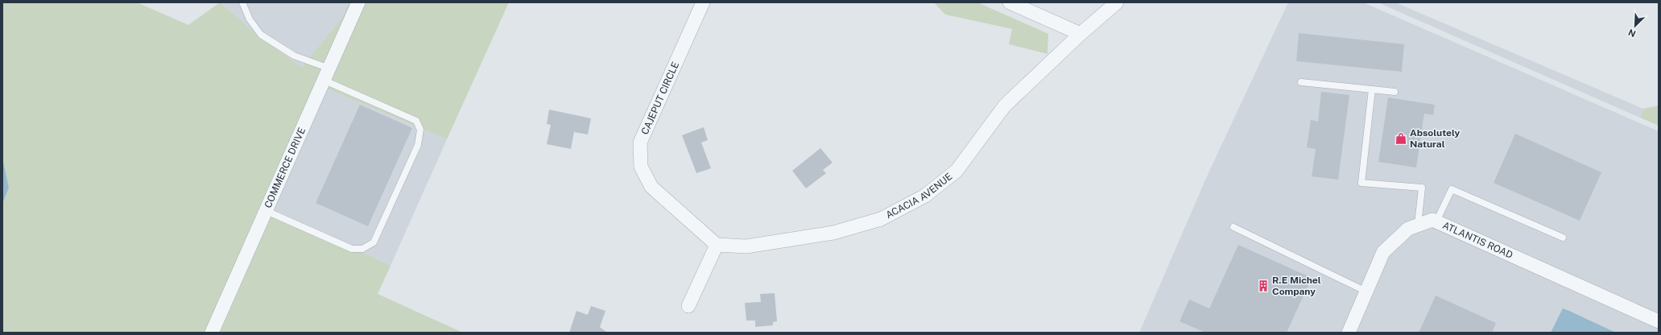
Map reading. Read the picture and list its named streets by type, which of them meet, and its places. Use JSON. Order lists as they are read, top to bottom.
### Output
{
  "streets": {
    "street": [
      "CAJEPUT CIRCLE",
      "COMMERCE DRIVE",
      "ACACIA AVENUE",
      "ATLANTIS ROAD"
    ]
  },
  "crossings": [
    ["CAJEPUT CIRCLE", "ACACIA AVENUE"]
  ],
  "places": {
    "shop": ["Absolutely Natural"],
    "building": ["R.E Michel Company"]
  },
  "north": "bottom left"
}
